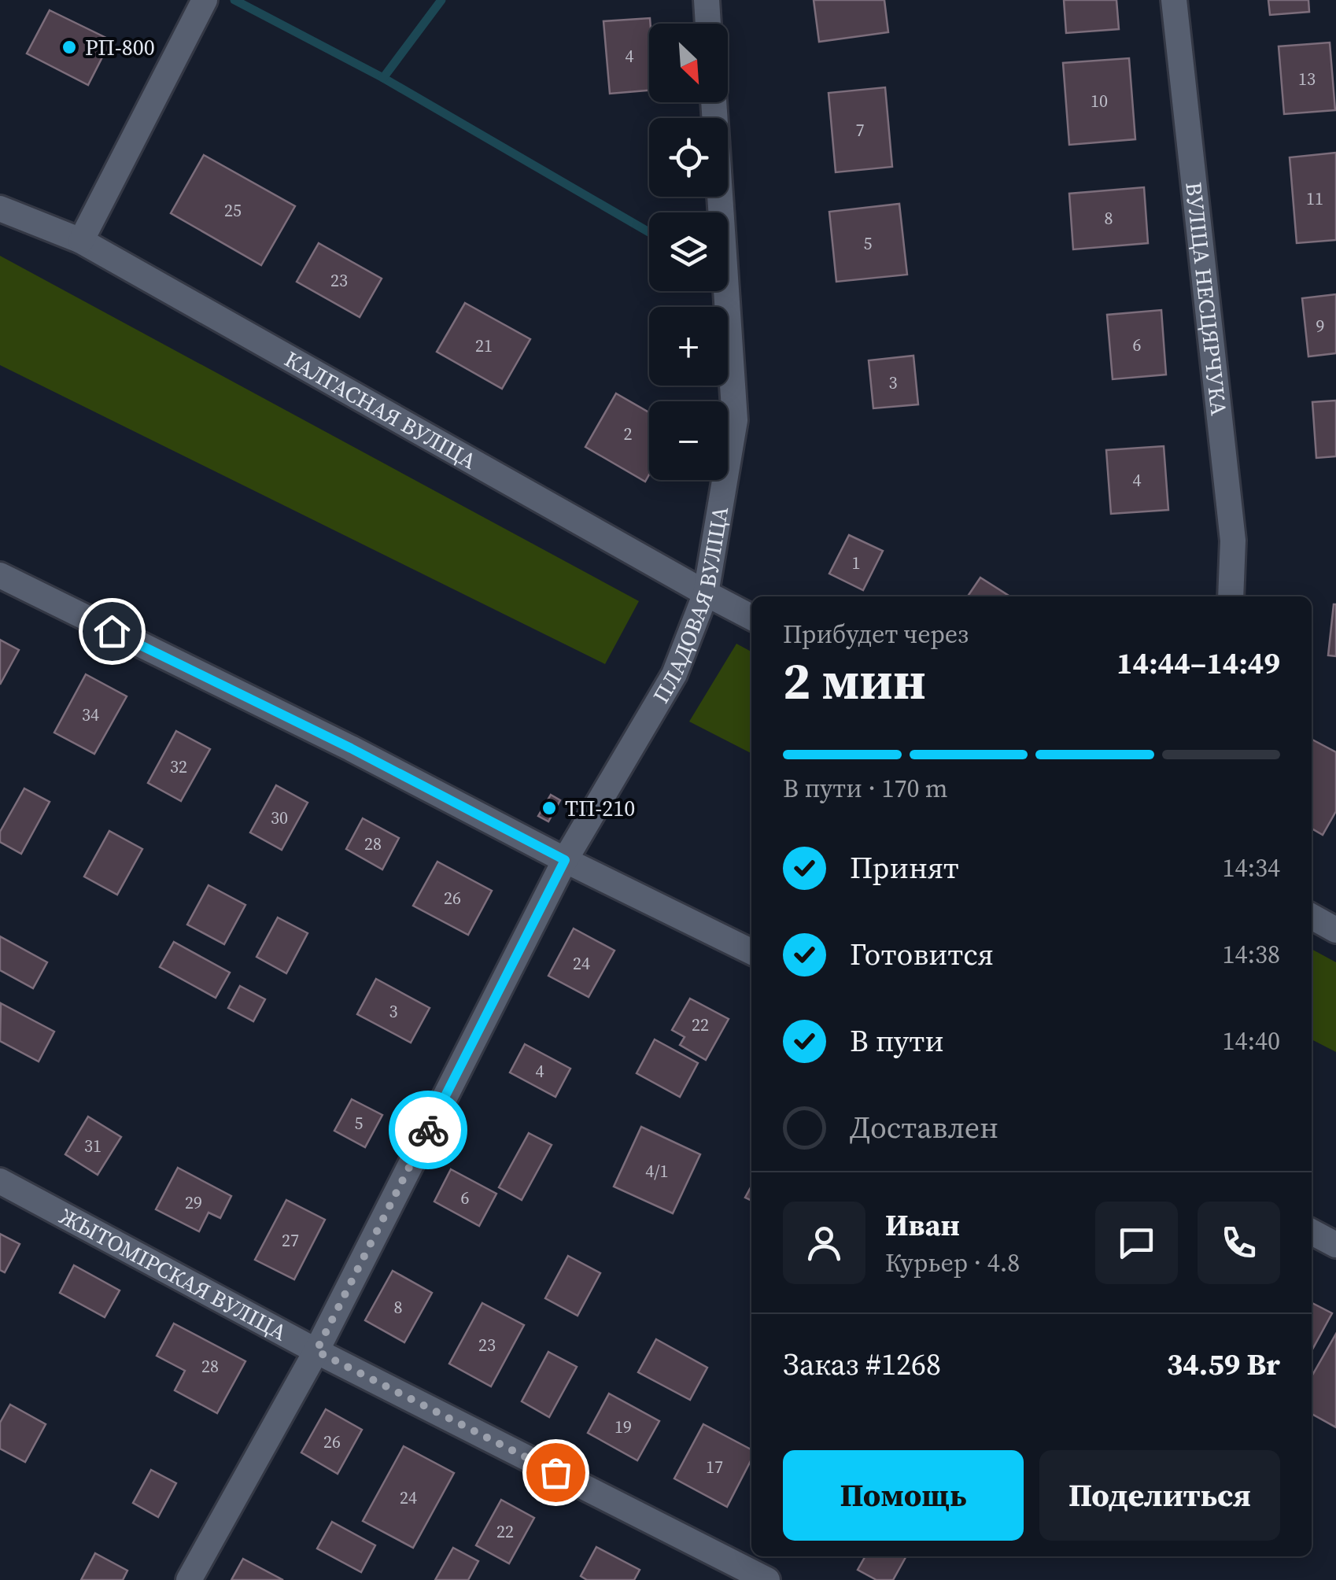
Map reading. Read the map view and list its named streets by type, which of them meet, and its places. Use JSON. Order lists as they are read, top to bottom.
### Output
{
  "streets": {
    "street": [
      "ВУЛІЦА НЕСЦЯРЧУКА",
      "КАЛГАСНАЯ ВУЛІЦА",
      "ПЛАДОВАЯ ВУЛІЦА",
      "ЖЫТОМІРСКАЯ ВУЛІЦА"
    ]
  },
  "crossings": [
    ["КАЛГАСНАЯ ВУЛІЦА", "ПЛАДОВАЯ ВУЛІЦА"],
    ["ПЛАДОВАЯ ВУЛІЦА", "ЖЫТОМІРСКАЯ ВУЛІЦА"]
  ],
  "places": ["РП-800", "ТП-210"],
  "house_numbers": [
    "4",
    "13",
    "10",
    "7",
    "11",
    "25",
    "8",
    "5",
    "23",
    "9",
    "6",
    "21",
    "3",
    "2",
    "4",
    "1",
    "34",
    "32",
    "30",
    "28",
    "26",
    "24",
    "3",
    "22",
    "4",
    "5",
    "31",
    "4/1",
    "6",
    "29",
    "27",
    "8",
    "23",
    "28",
    "19",
    "26",
    "17",
    "24",
    "22"
  ],
  "north": "bottom right",
  "page": {
    "map_buttons": ["+", "−"],
    "heading": ["2 мин", "Прибудет через", "14:44–14:49"],
    "panel": [
      "Иван",
      "Курьер · 4.8",
      "Заказ #1268",
      "34.59 Br"
    ],
    "bar": "В пути · 170 m",
    "list": [
      ["Принят", "14:34"],
      ["Готовится", "14:38"],
      ["В пути", "14:40"],
      "Доставлен"
    ],
    "buttons": ["Помощь", "Поделиться"]
  }
}
